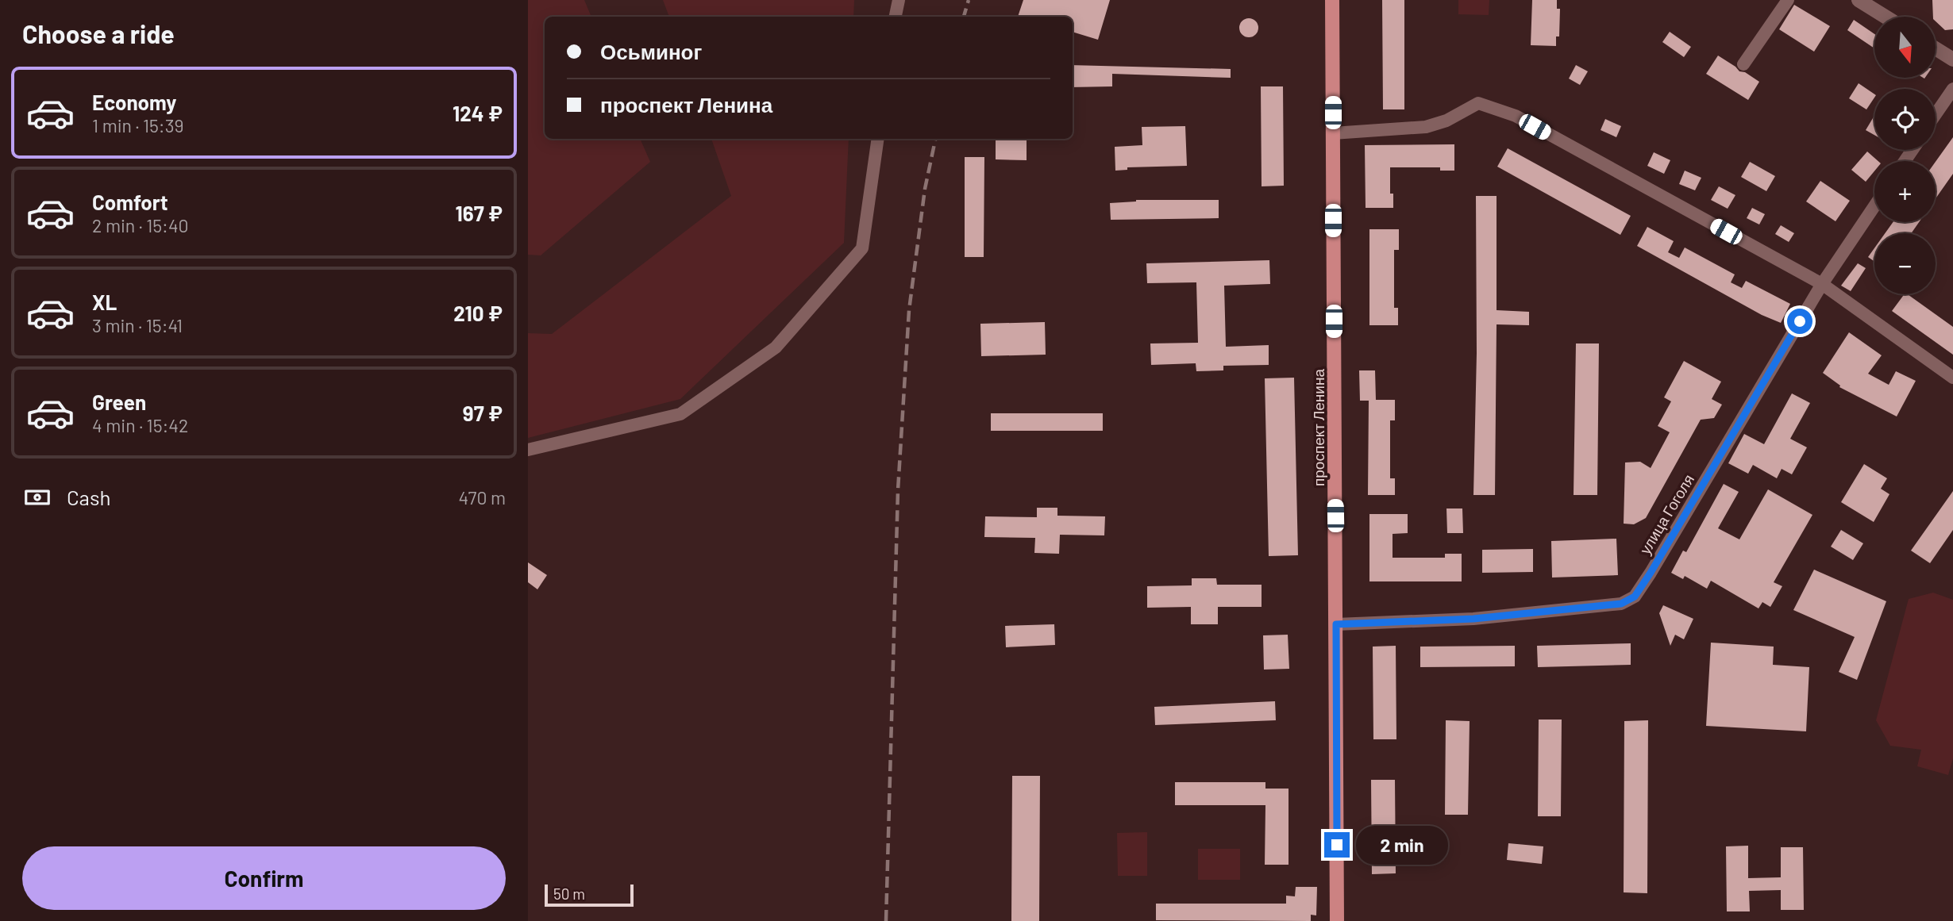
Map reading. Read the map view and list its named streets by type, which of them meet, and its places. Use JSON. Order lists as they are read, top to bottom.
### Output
{
  "streets": {
    "main road": ["проспект Ленина"],
    "street": ["улица Гоголя"]
  },
  "crossings": [
    ["проспект Ленина", "улица Гоголя"]
  ],
  "scale_bar": "50 m",
  "north": "bottom",
  "page": {
    "heading": "Choose a ride",
    "map_buttons": ["+", "−"],
    "banner": ["Осьминог", "проспект Ленина"],
    "list": [
      {
        "name": "Economy",
        "note": "1 min · 15:39",
        "value": "124 ₽"
      },
      {
        "name": "Comfort",
        "note": "2 min · 15:40",
        "value": "167 ₽"
      },
      {
        "name": "XL",
        "note": "3 min · 15:41",
        "value": "210 ₽"
      },
      {
        "name": "Green",
        "note": "4 min · 15:42",
        "value": "97 ₽"
      }
    ],
    "pay": ["Cash", "470 m"],
    "bubble": "2 min",
    "buttons": "Confirm",
    "scale": "50 m"
  }
}
